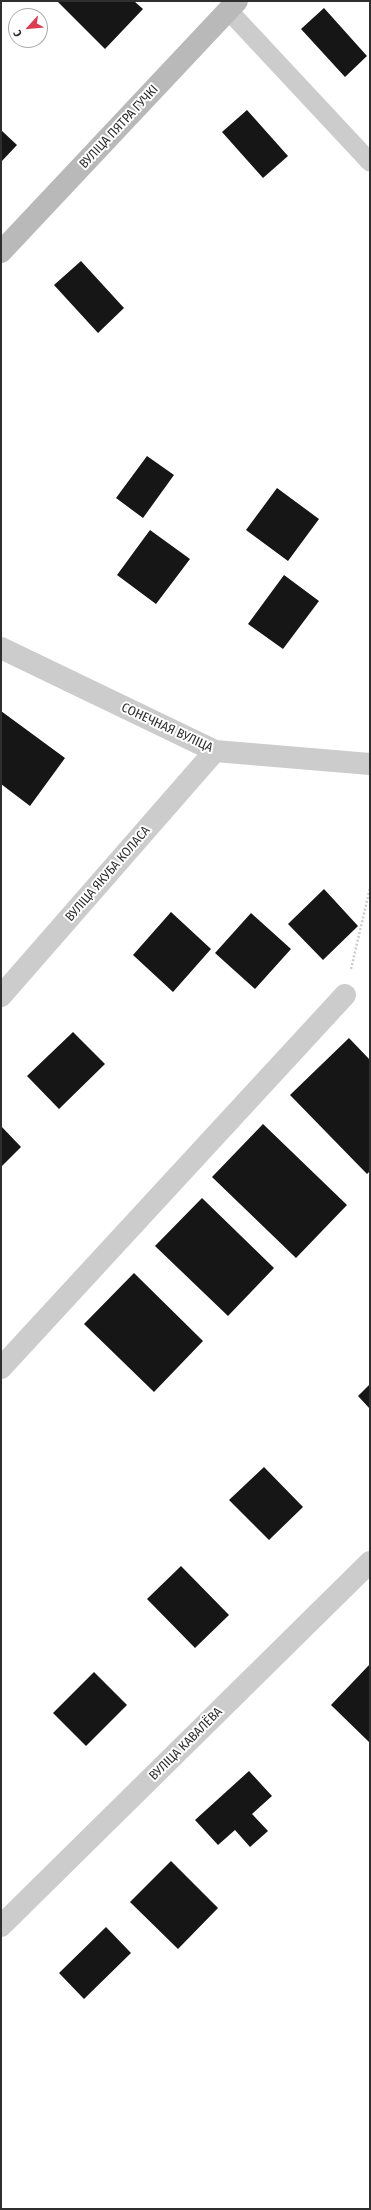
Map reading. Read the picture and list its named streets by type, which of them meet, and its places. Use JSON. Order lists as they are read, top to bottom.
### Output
{
  "streets": {
    "street": [
      "ВУЛІЦА ПЯТРА ГУЧКІ",
      "СОНЕЧНАЯ ВУЛІЦА",
      "ВУЛІЦА ЯКУБА КОЛАСА",
      "ВУЛІЦА КАВАЛЁВА"
    ]
  },
  "crossings": [
    ["СОНЕЧНАЯ ВУЛІЦА", "ВУЛІЦА ЯКУБА КОЛАСА"]
  ],
  "north": "bottom left"
}
